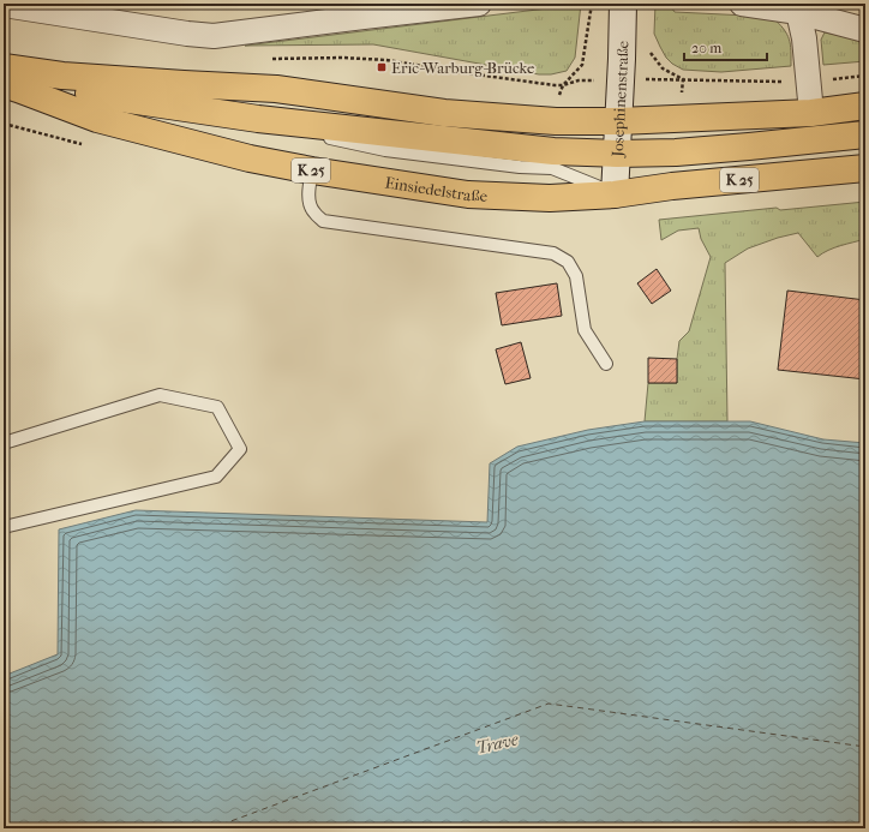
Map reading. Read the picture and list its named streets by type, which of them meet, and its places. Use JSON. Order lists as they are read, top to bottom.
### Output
{
  "streets": {
    "main road": ["K 25", "Einsiedelstraße"],
    "street": ["Josephinenstraße"]
  },
  "crossings": [
    ["Josephinenstraße", "Einsiedelstraße"]
  ],
  "water": ["Trave"],
  "places": {
    "transit": ["Eric-Warburg-Brücke"]
  },
  "scale_bar": "20 m"
}
